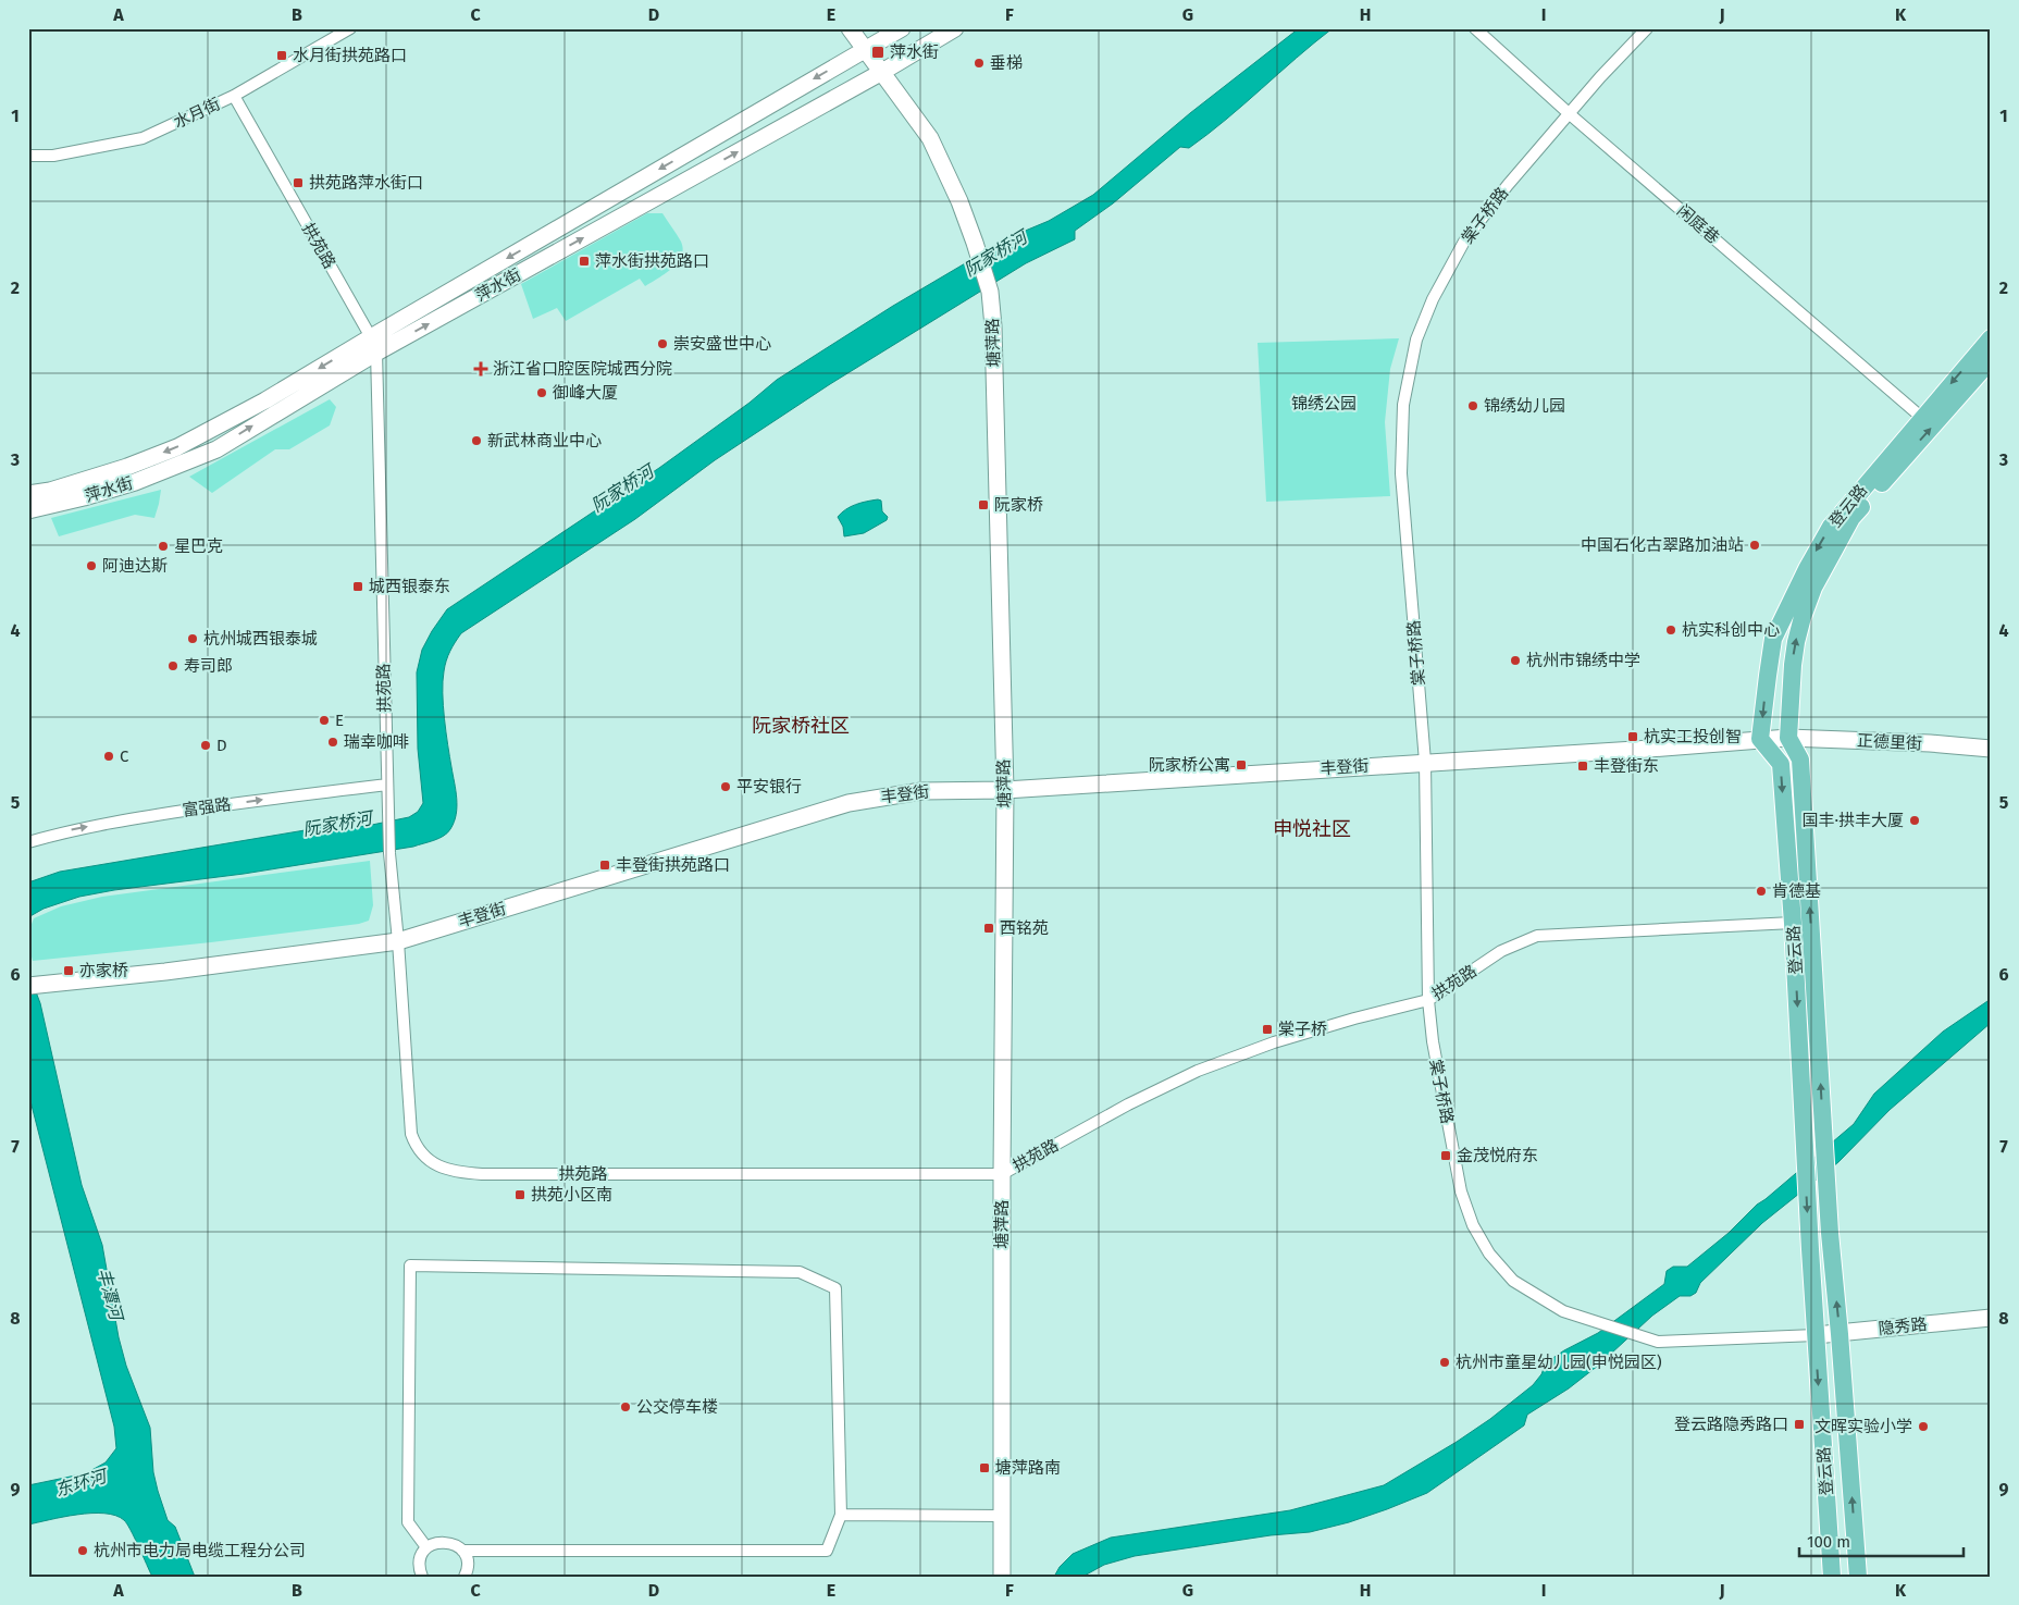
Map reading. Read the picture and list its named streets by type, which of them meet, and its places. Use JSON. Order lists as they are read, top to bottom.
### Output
{
  "streets": {
    "main road": ["登云路"],
    "street": [
      "水月街",
      "棠子桥路",
      "闲庭巷",
      "拱苑路",
      "萍水街",
      "塘萍路",
      "正德里街",
      "丰登街",
      "富强路",
      "隐秀路"
    ]
  },
  "crossings": [
    ["水月街", "拱苑路"],
    ["棠子桥路", "闲庭巷"],
    ["棠子桥路", "拱苑路"],
    ["棠子桥路", "登云路"],
    ["棠子桥路", "丰登街"],
    ["棠子桥路", "隐秀路"],
    ["闲庭巷", "登云路"],
    ["拱苑路", "萍水街"],
    ["拱苑路", "塘萍路"],
    ["拱苑路", "登云路"],
    ["拱苑路", "丰登街"],
    ["拱苑路", "富强路"],
    ["萍水街", "塘萍路"],
    ["塘萍路", "丰登街"],
    ["登云路", "正德里街"],
    ["登云路", "丰登街"],
    ["登云路", "隐秀路"],
    ["正德里街", "丰登街"]
  ],
  "one_way": ["富强路"],
  "districts": ["阮家桥社区", "申悦社区"],
  "water": ["阮家桥河", "丰潭河", "东环河"],
  "parks": ["锦绣公园"],
  "places": {
    "transit": [
      "萍水街",
      "水月街拱苑路口",
      "拱苑路萍水街口",
      "萍水街拱苑路口",
      "阮家桥",
      "城西银泰东",
      "杭实工投创智",
      "阮家桥公寓",
      "丰登街东",
      "丰登街拱苑路口",
      "西铭苑",
      "亦家桥",
      "棠子桥",
      "金茂悦府东",
      "拱苑小区南",
      "登云路隐秀路口",
      "塘萍路南"
    ],
    "other": [
      "垂梯",
      "崇安盛世中心",
      "御峰大厦",
      "锦绣幼儿园",
      "新武林商业中心",
      "中国石化古翠路加油站",
      "星巴克",
      "阿迪达斯",
      "杭实科创中心",
      "杭州城西银泰城",
      "杭州市锦绣中学",
      "寿司郎",
      "E",
      "瑞幸咖啡",
      "D",
      "C",
      "平安银行",
      "国丰·拱丰大厦",
      "肯德基",
      "杭州市童星幼儿园(申悦园区)",
      "公交停车楼",
      "文晖实验小学",
      "杭州市电力局电缆工程分公司"
    ],
    "health": ["浙江省口腔医院城西分院"]
  },
  "scale_bar": "100 m",
  "grid": {
    "columns": [
      "A",
      "B",
      "C",
      "D",
      "E",
      "F",
      "G",
      "H",
      "I",
      "J",
      "K"
    ],
    "rows": [
      "1",
      "2",
      "3",
      "4",
      "5",
      "6",
      "7",
      "8",
      "9"
    ]
  }
}
